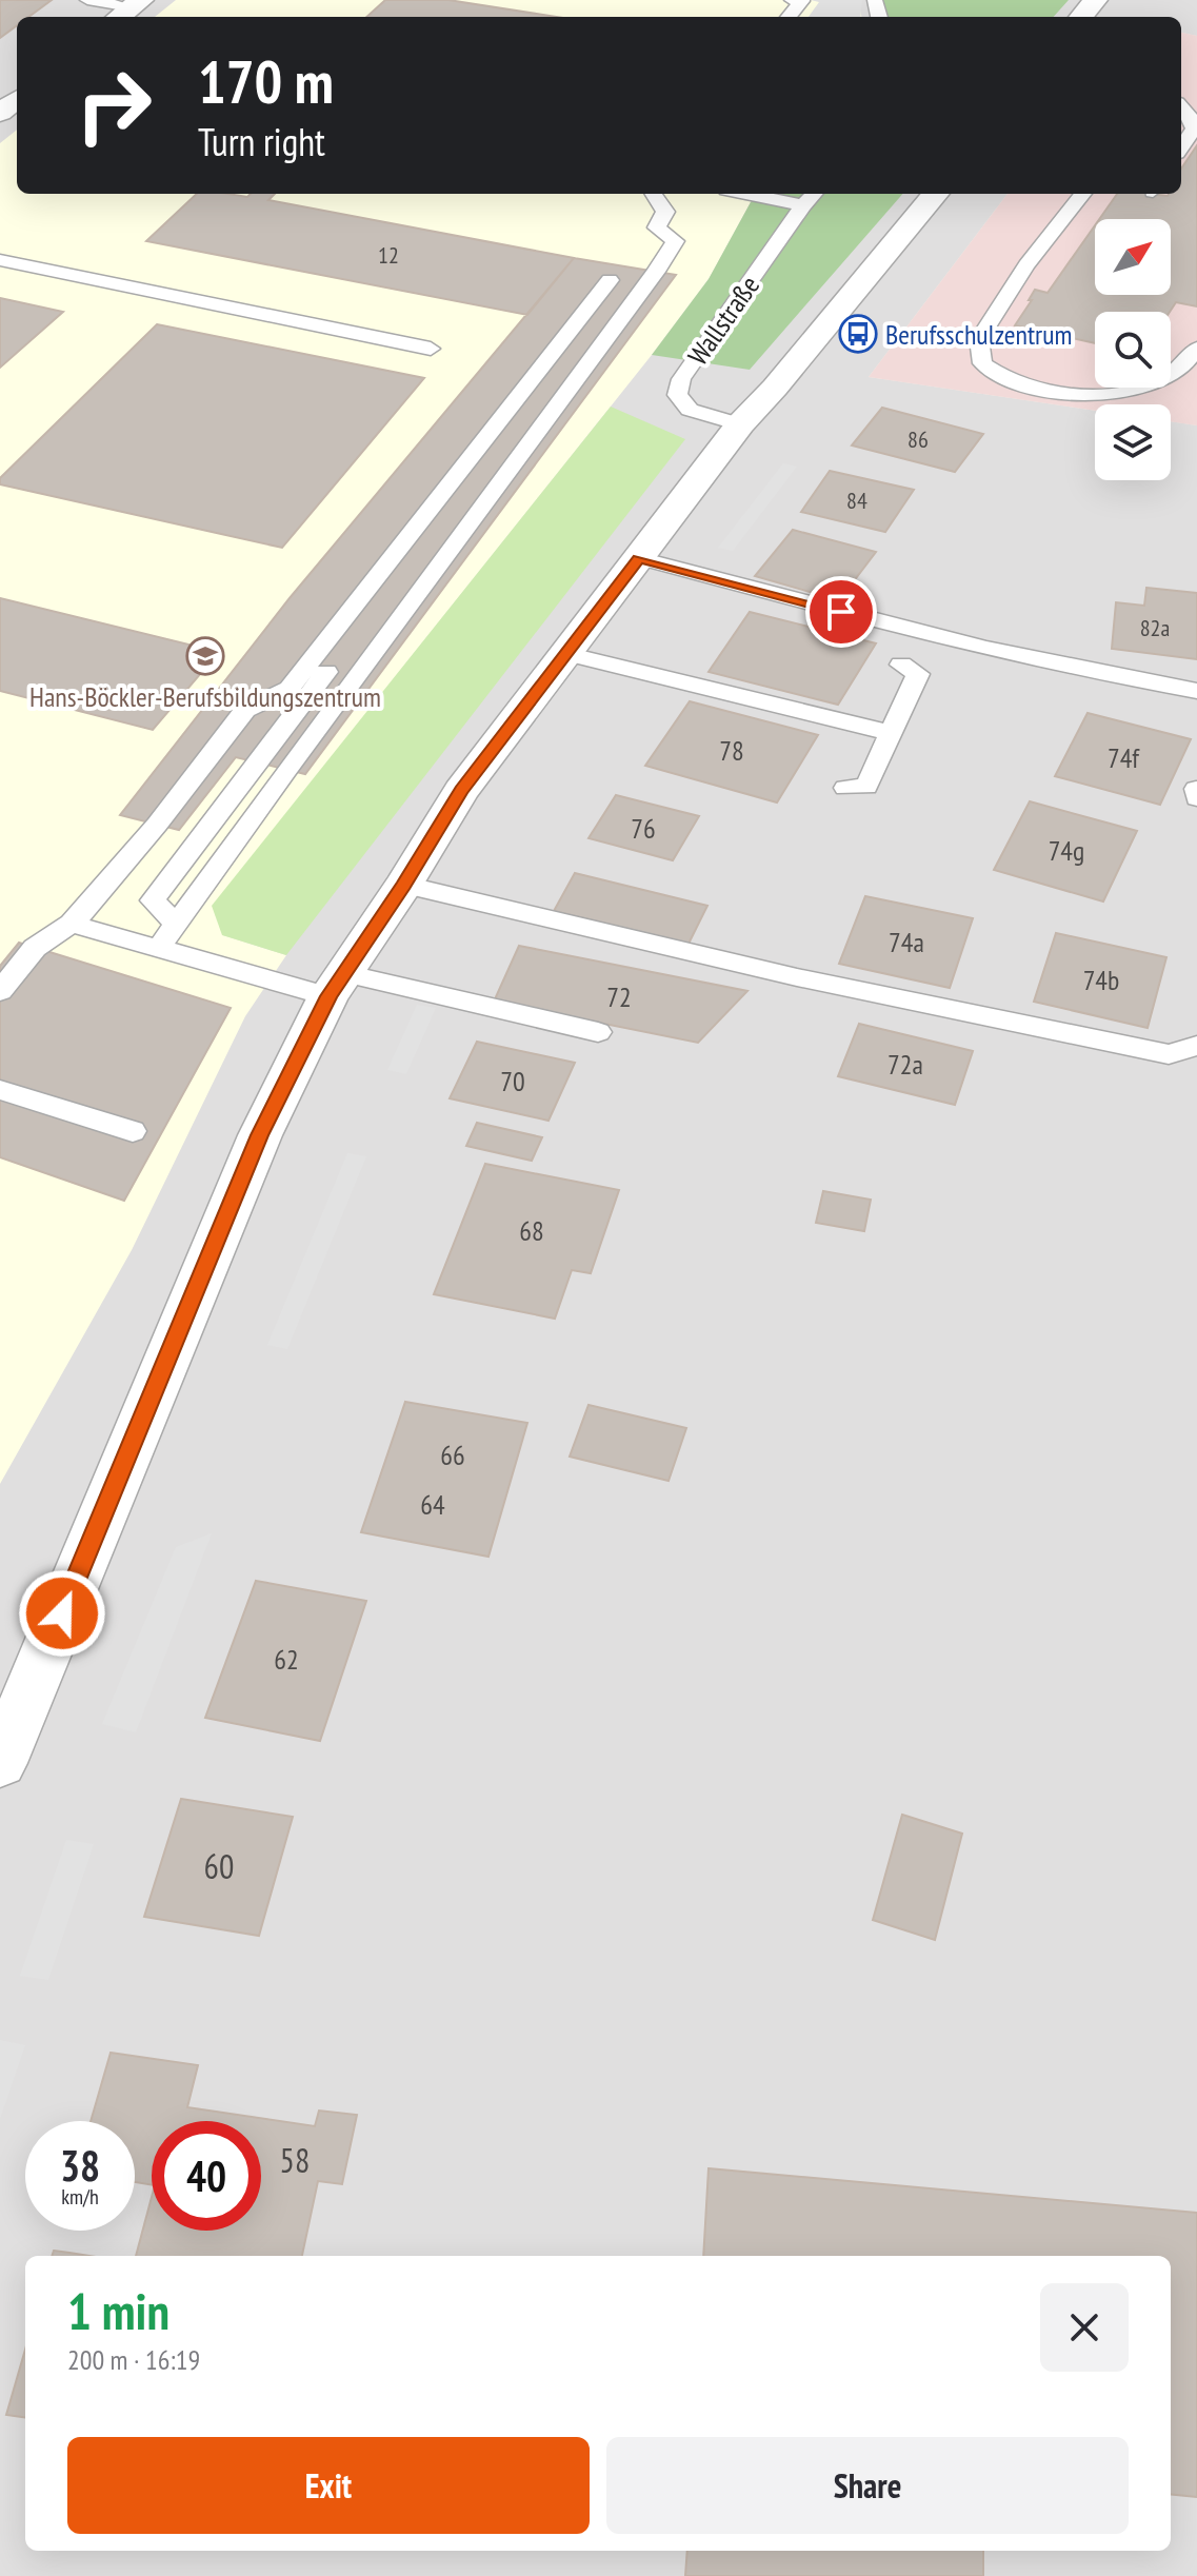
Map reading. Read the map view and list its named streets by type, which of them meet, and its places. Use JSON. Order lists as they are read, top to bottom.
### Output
{
  "streets": {
    "lane": ["Wallstraße"]
  },
  "places": {
    "bus stop": ["Berufsschulzentrum"],
    "school or university": ["Hans-Böckler-Berufsbildungszentrum"]
  },
  "house_numbers": [
    "12",
    "86",
    "84",
    "82a",
    "78",
    "74f",
    "76",
    "74g",
    "74a",
    "74b",
    "72",
    "72a",
    "70",
    "68",
    "66",
    "64",
    "62",
    "60",
    "58"
  ],
  "north": "top right",
  "page": {
    "turn": ["170 m", "Turn right"],
    "speed": "38 km/h",
    "limit": "40",
    "heading": ["1 min", "200 m · 16:19"],
    "buttons": ["Exit", "Share"]
  }
}
